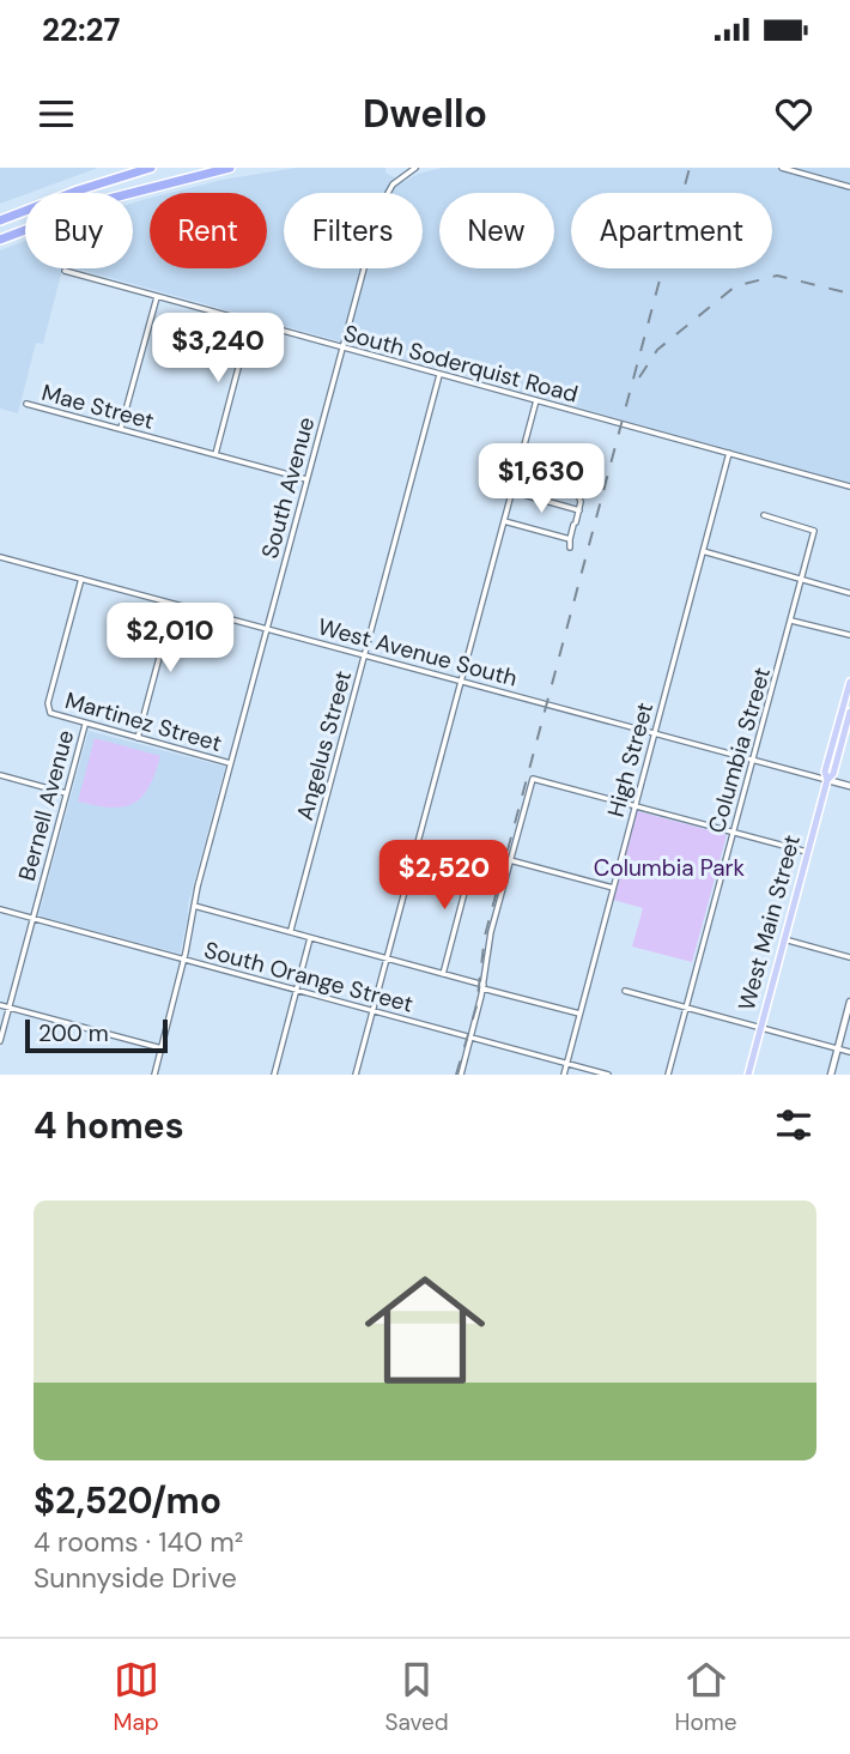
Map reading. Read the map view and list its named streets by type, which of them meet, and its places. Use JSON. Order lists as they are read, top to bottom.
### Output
{
  "streets": {
    "main road": ["West Main Street"],
    "street": [
      "South Soderquist Road",
      "Mae Street",
      "South Avenue",
      "West Avenue South",
      "Martinez Street",
      "Angelus Street",
      "Columbia Street",
      "High Street",
      "Bernell Avenue",
      "South Orange Street"
    ]
  },
  "crossings": [
    ["South Soderquist Road", "South Avenue"],
    ["South Soderquist Road", "Angelus Street"],
    ["South Soderquist Road", "High Street"],
    ["Mae Street", "South Avenue"],
    ["South Avenue", "West Avenue South"],
    ["South Avenue", "Martinez Street"],
    ["South Avenue", "South Orange Street"],
    ["West Avenue South", "Martinez Street"],
    ["West Avenue South", "Angelus Street"],
    ["West Avenue South", "Columbia Street"],
    ["West Avenue South", "High Street"],
    ["West Avenue South", "West Main Street"],
    ["Martinez Street", "Bernell Avenue"],
    ["High Street", "South Orange Street"],
    ["Bernell Avenue", "South Orange Street"]
  ],
  "parks": ["Columbia Park"],
  "scale_bar": "200 m",
  "page": {
    "status": "22:27",
    "header": "Dwello",
    "chip": [
      "Buy",
      "Rent",
      "Filters",
      "New",
      "Apartment"
    ],
    "price": [
      "$3,240",
      "$1,630",
      "$2,010",
      "$2,520"
    ],
    "scale": "200 m",
    "heading": "4 homes",
    "list": [
      {
        "name": "$2,520/mo",
        "note": "4 rooms · 140 m² · Sunnyside Drive"
      }
    ],
    "tabs": ["Map", "Saved", "Home"]
  }
}
